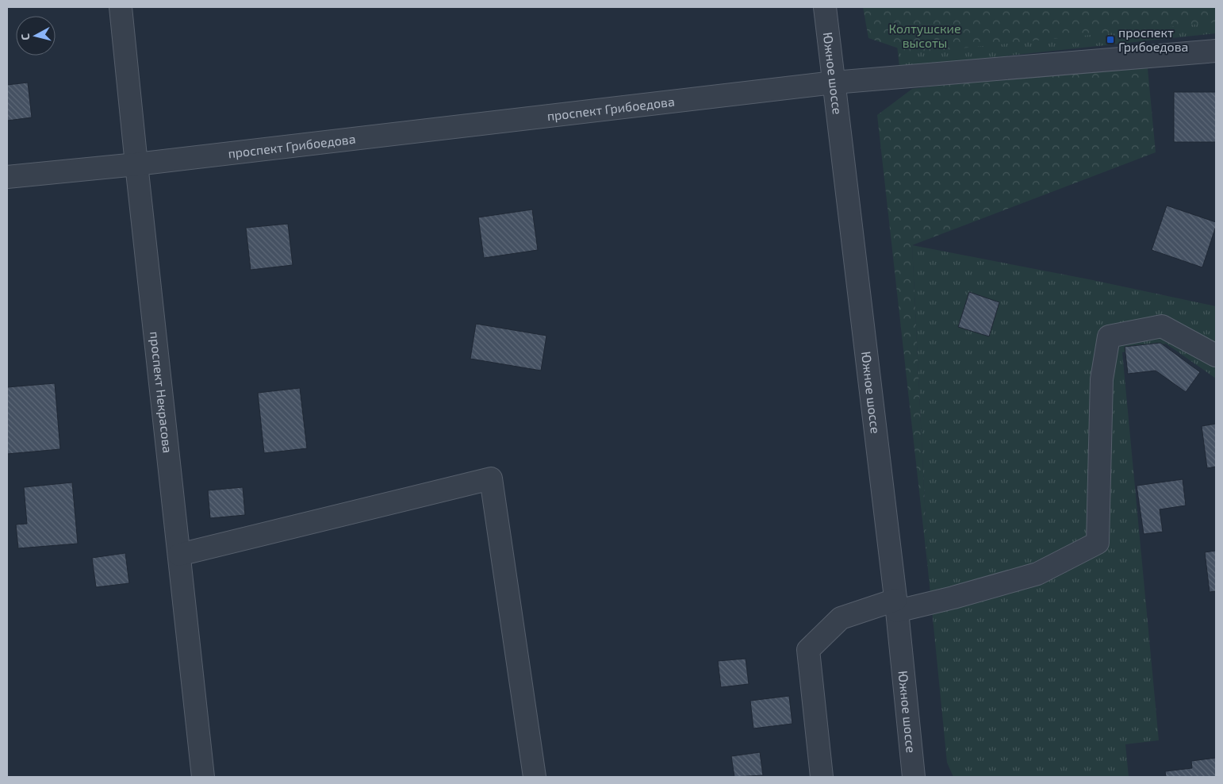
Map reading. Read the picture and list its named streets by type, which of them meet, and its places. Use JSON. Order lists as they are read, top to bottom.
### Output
{
  "streets": {
    "street": ["Южное шоссе", "проспект Грибоедова", "проспект Некрасова"]
  },
  "crossings": [
    ["Южное шоссе", "проспект Грибоедова"],
    ["проспект Грибоедова", "проспект Некрасова"]
  ],
  "parks": ["Колтушские высоты"],
  "places": {
    "transit": ["проспект Грибоедова"]
  },
  "north": "left"
}
